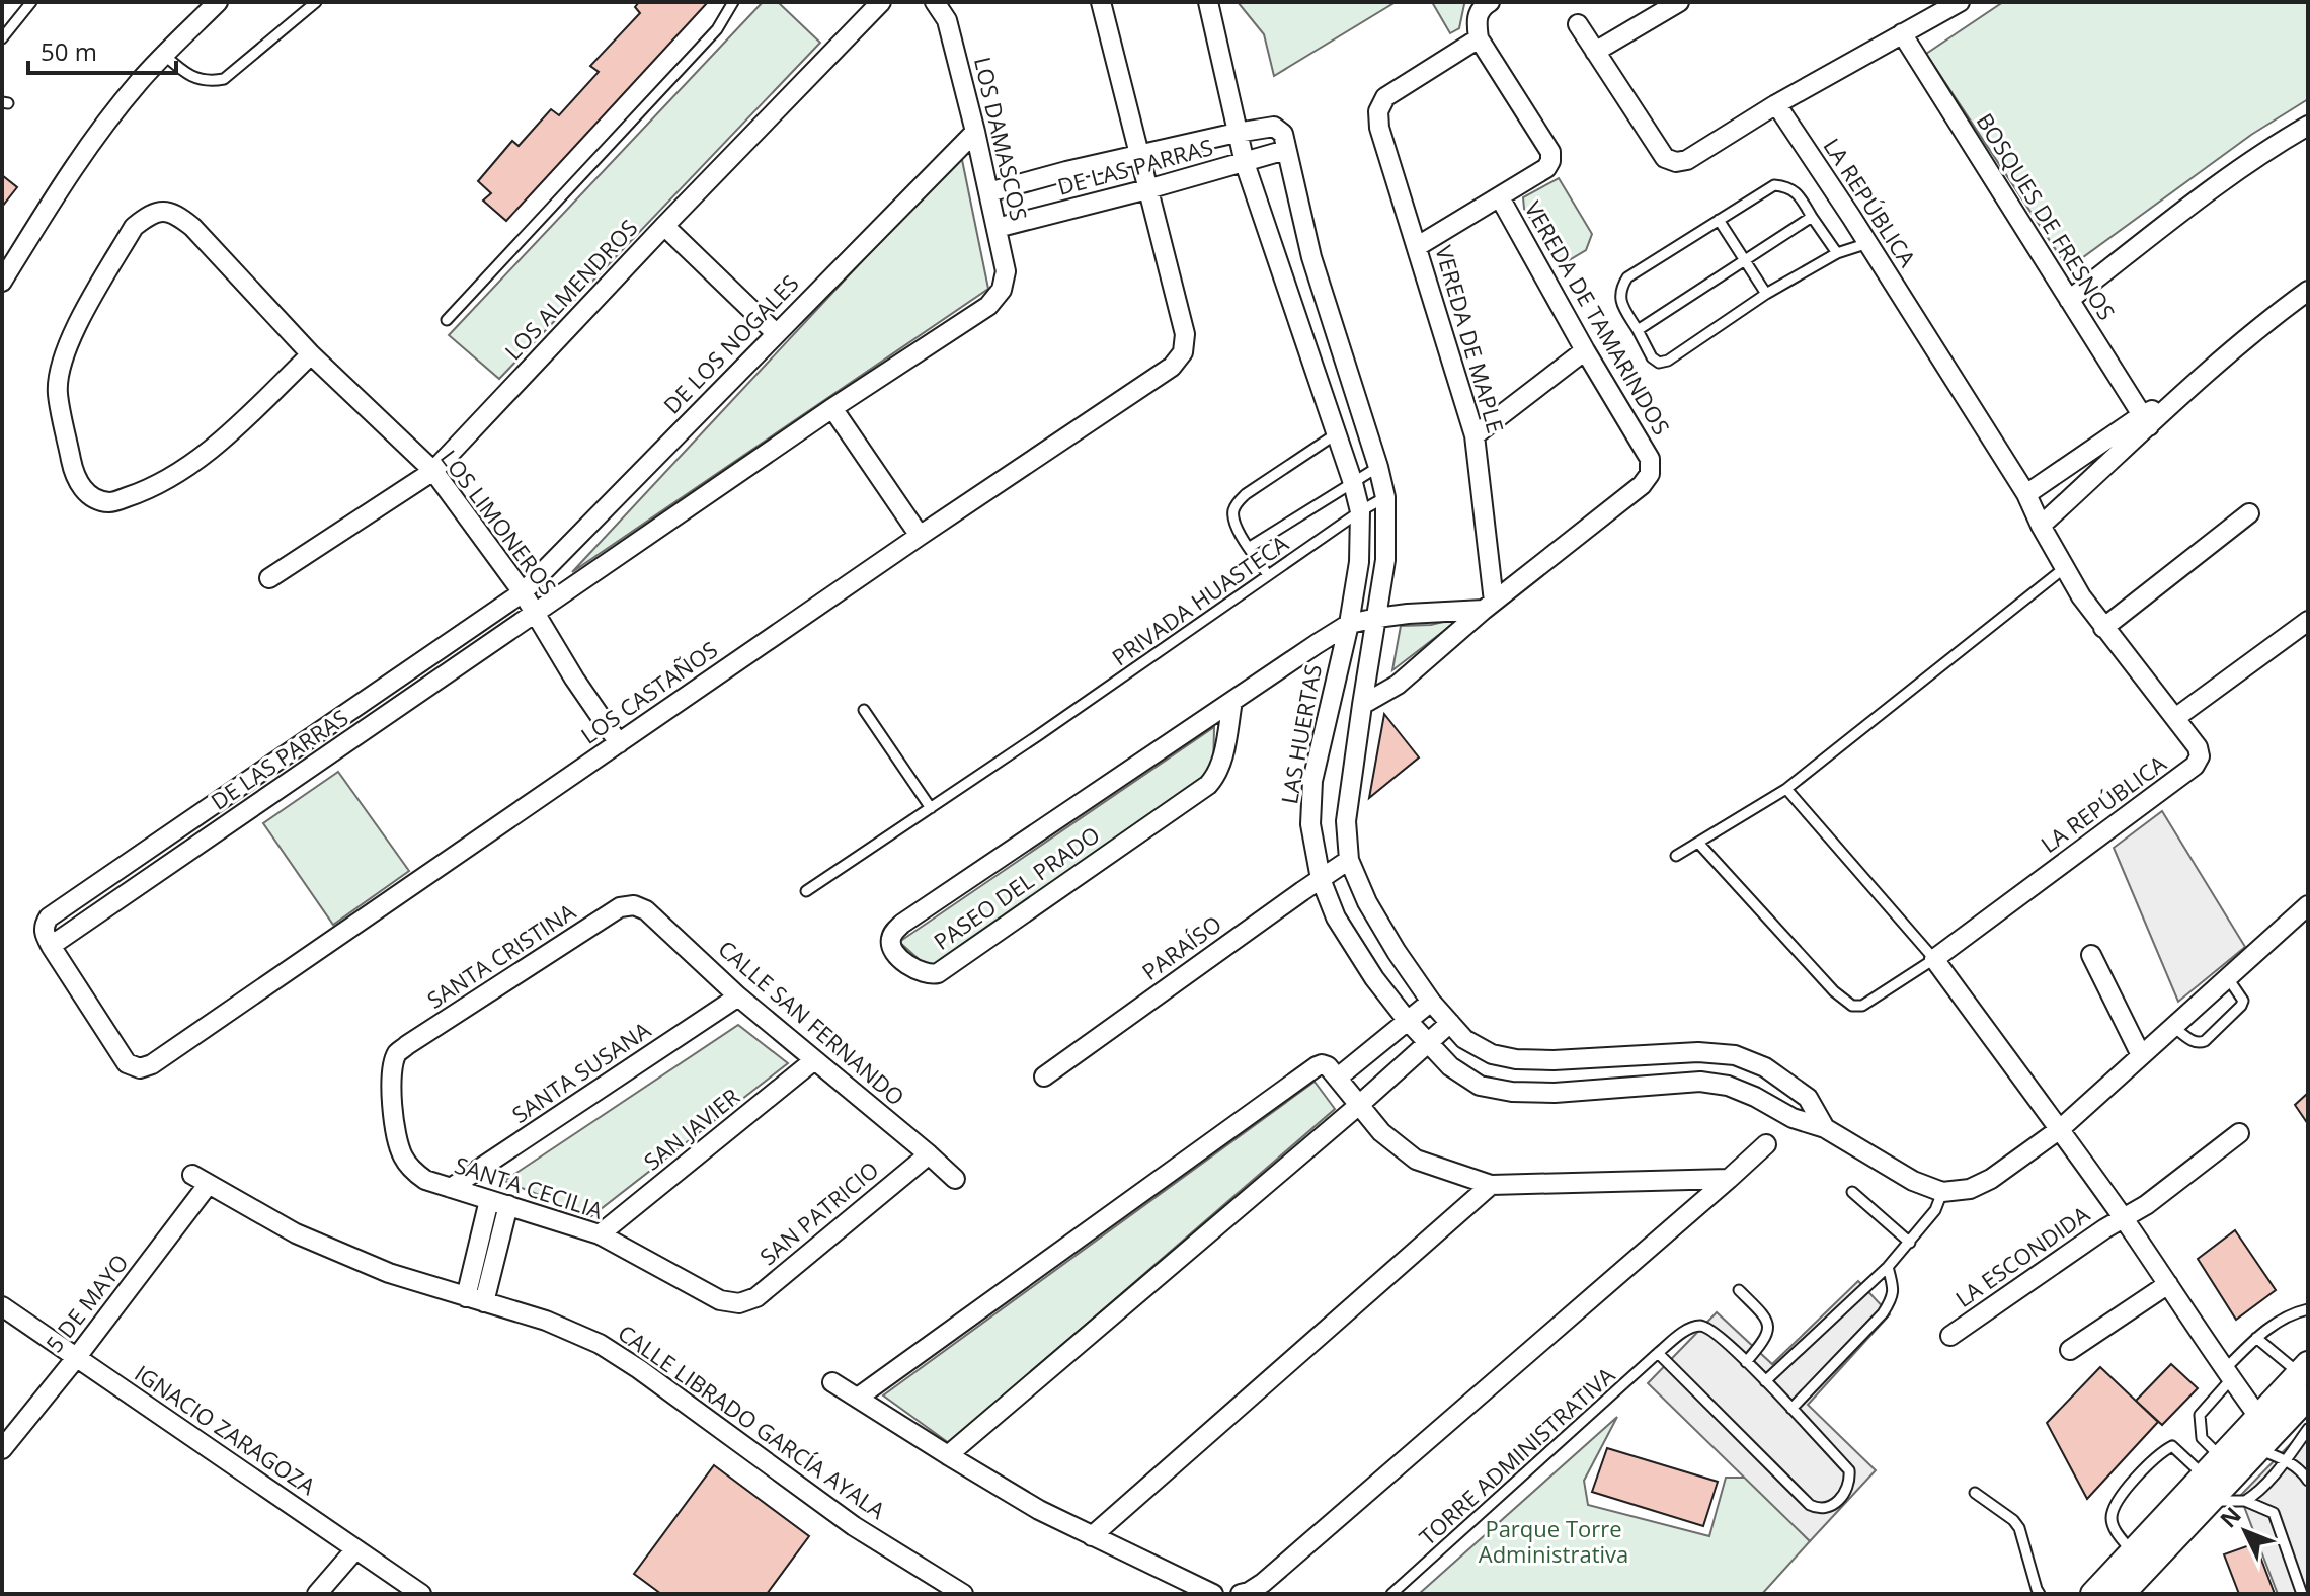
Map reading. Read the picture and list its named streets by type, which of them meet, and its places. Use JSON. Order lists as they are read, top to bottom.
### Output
{
  "streets": {
    "street": [
      "LOS DAMASCOS",
      "DE LAS PARRAS",
      "LA REPÚBLICA",
      "BOSQUES DE FRESNOS",
      "LOS ALMENDROS",
      "VEREDA DE TAMARINDOS",
      "VEREDA DE MAPLE",
      "DE LOS NOGALES",
      "LOS LIMONEROS",
      "LOS CASTAÑOS",
      "LAS HUERTAS",
      "PASEO DEL PRADO",
      "PARAÍSO",
      "SANTA CRISTINA",
      "CALLE SAN FERNANDO",
      "SANTA SUSANA",
      "SAN JAVIER",
      "SANTA CECILIA",
      "SAN PATRICIO",
      "LA ESCONDIDA",
      "5 DE MAYO",
      "CALLE LIBRADO GARCÍA AYALA",
      "IGNACIO ZARAGOZA"
    ],
    "lane": ["PRIVADA HUASTECA", "TORRE ADMINISTRATIVA"]
  },
  "crossings": [
    ["LOS DAMASCOS", "DE LAS PARRAS"],
    ["LOS DAMASCOS", "DE LOS NOGALES"],
    ["DE LAS PARRAS", "DE LOS NOGALES"],
    ["DE LAS PARRAS", "LOS LIMONEROS"],
    ["DE LAS PARRAS", "LOS CASTAÑOS"],
    ["DE LAS PARRAS", "LAS HUERTAS"],
    ["LOS ALMENDROS", "LOS LIMONEROS"],
    ["VEREDA DE TAMARINDOS", "VEREDA DE MAPLE"],
    ["VEREDA DE TAMARINDOS", "PASEO DEL PRADO"],
    ["VEREDA DE MAPLE", "PASEO DEL PRADO"],
    ["DE LOS NOGALES", "LOS LIMONEROS"],
    ["LOS LIMONEROS", "LOS CASTAÑOS"],
    ["PRIVADA HUASTECA", "LAS HUERTAS"],
    ["LAS HUERTAS", "PASEO DEL PRADO"],
    ["LAS HUERTAS", "PARAÍSO"],
    ["SANTA CRISTINA", "CALLE SAN FERNANDO"],
    ["SANTA CRISTINA", "SANTA CECILIA"],
    ["CALLE SAN FERNANDO", "SANTA SUSANA"],
    ["CALLE SAN FERNANDO", "SAN JAVIER"],
    ["CALLE SAN FERNANDO", "SAN PATRICIO"],
    ["SANTA SUSANA", "SANTA CECILIA"],
    ["SAN JAVIER", "SANTA CECILIA"],
    ["SANTA CECILIA", "SAN PATRICIO"],
    ["5 DE MAYO", "CALLE LIBRADO GARCÍA AYALA"],
    ["5 DE MAYO", "IGNACIO ZARAGOZA"]
  ],
  "parks": ["Parque Torre Administrativa"],
  "scale_bar": "50 m",
  "north": "top left"
}
